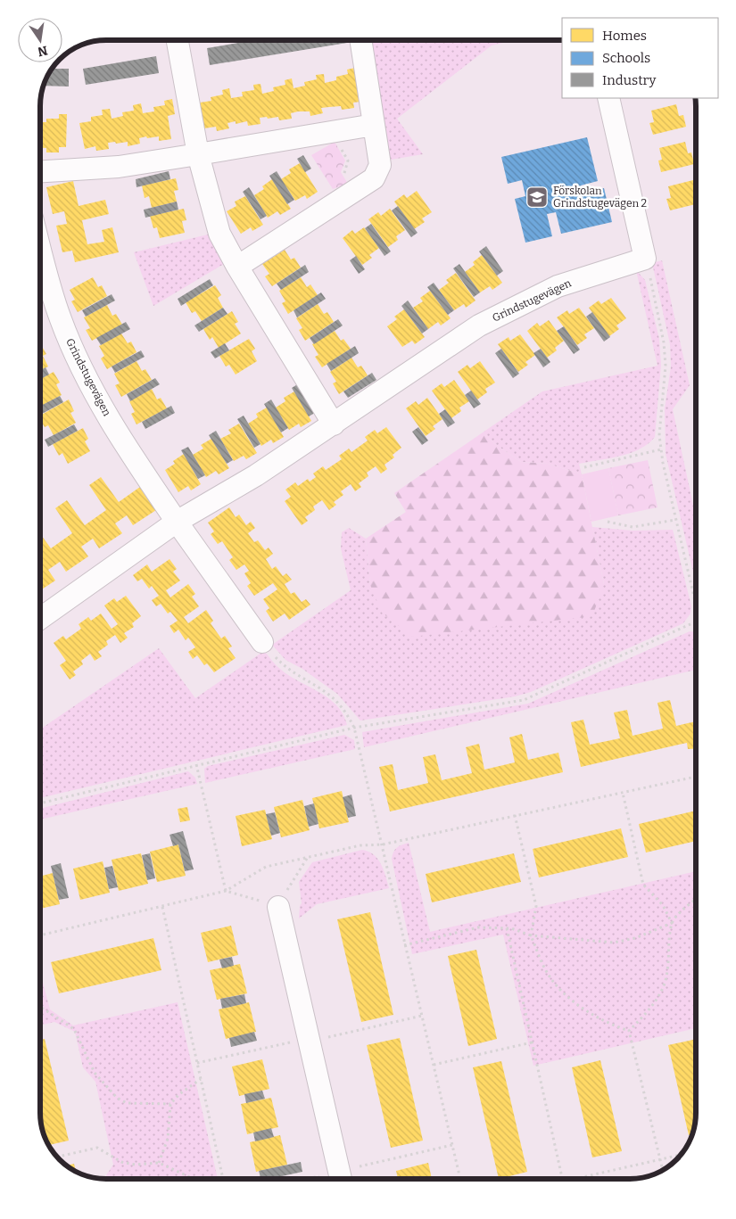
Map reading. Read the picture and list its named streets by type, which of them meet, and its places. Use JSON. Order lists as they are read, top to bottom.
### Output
{
  "streets": {
    "street": ["Grindstugevägen"]
  },
  "places": {
    "school or university": ["Förskolan Grindstugevägen 2"]
  },
  "legend": ["Homes", "Schools", "Industry"],
  "north": "bottom"
}
